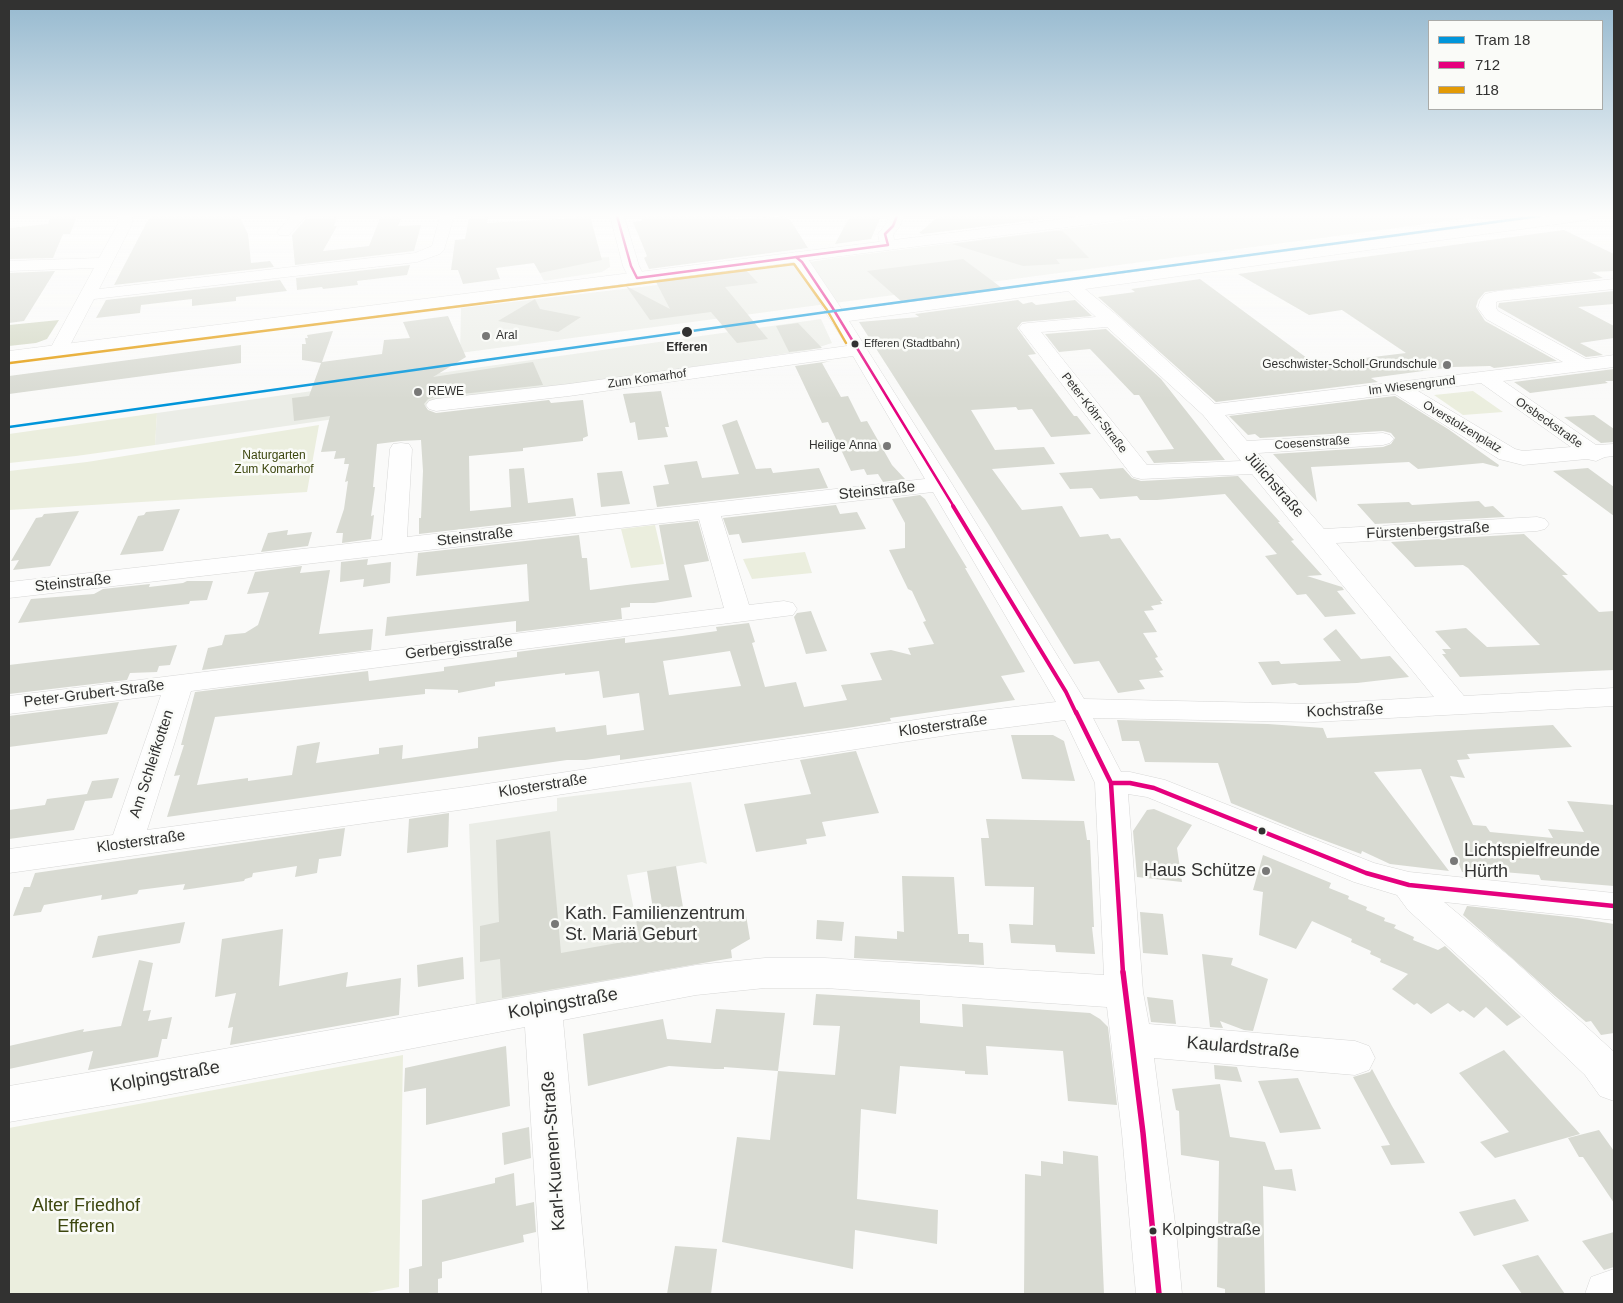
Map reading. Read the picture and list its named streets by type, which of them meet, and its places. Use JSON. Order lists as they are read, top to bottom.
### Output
{
  "streets": {
    "street": [
      "Zum Komarhof",
      "Im Wiesengrund",
      "Peter-Köhr-Straße",
      "Orsbeckstraße",
      "Overstolzenplatz",
      "Coesenstraße",
      "Jülichstraße",
      "Steinstraße",
      "Fürstenbergstraße",
      "Gerbergisstraße",
      "Peter-Grubert-Straße",
      "Kochstraße",
      "Klosterstraße",
      "Am Schleifkotten",
      "Kolpingstraße",
      "Kaulardstraße",
      "Karl-Kuenen-Straße"
    ]
  },
  "crossings": [
    ["Im Wiesengrund", "Orsbeckstraße"],
    ["Im Wiesengrund", "Overstolzenplatz"],
    ["Im Wiesengrund", "Jülichstraße"],
    ["Peter-Köhr-Straße", "Jülichstraße"],
    ["Orsbeckstraße", "Overstolzenplatz"],
    ["Coesenstraße", "Jülichstraße"],
    ["Jülichstraße", "Fürstenbergstraße"],
    ["Jülichstraße", "Kochstraße"],
    ["Gerbergisstraße", "Peter-Grubert-Straße"],
    ["Gerbergisstraße", "Am Schleifkotten"],
    ["Peter-Grubert-Straße", "Am Schleifkotten"],
    ["Kochstraße", "Klosterstraße"],
    ["Klosterstraße", "Am Schleifkotten"],
    ["Kolpingstraße", "Karl-Kuenen-Straße"]
  ],
  "parks": ["Naturgarten Zum Komarhof", "Alter Friedhof Efferen"],
  "places": [
    "Efferen",
    "Aral",
    "Efferen (Stadtbahn)",
    "Geschwister-Scholl-Grundschule",
    "REWE",
    "Heilige Anna",
    "Lichtspielfreunde Hürth",
    "Haus Schütze",
    "Kath. Familienzentrum St. Mariä Geburt",
    "Kolpingstraße"
  ],
  "lines": ["tram line 18", "transit line 712", "transit line 118"],
  "legend": ["Tram 18", "712", "118"]
}
